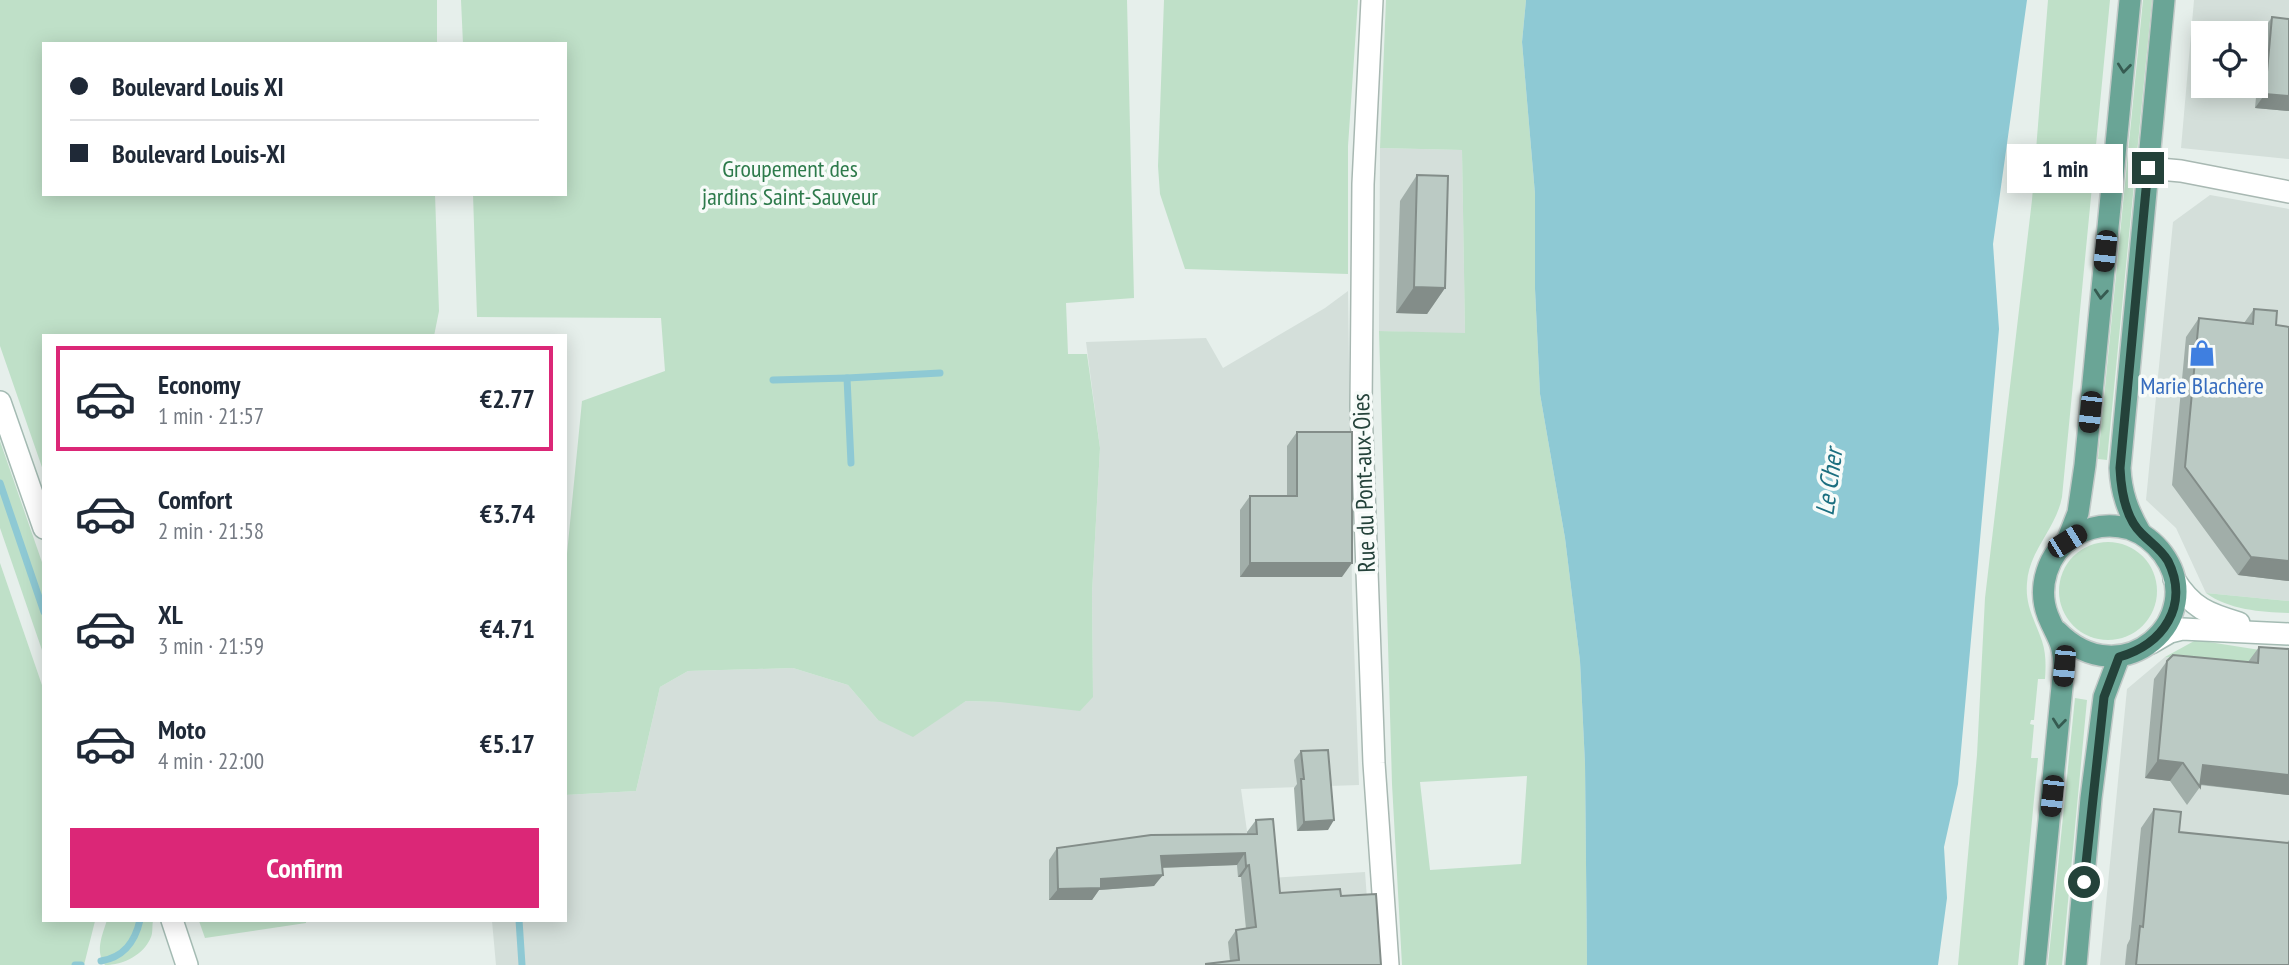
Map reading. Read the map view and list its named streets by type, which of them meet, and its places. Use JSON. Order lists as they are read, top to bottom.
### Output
{
  "streets": {
    "street": ["Rue du Pont-aux-Oies"]
  },
  "water": ["Le Cher"],
  "parks": ["Groupement des jardins Saint-Sauveur"],
  "places": {
    "shop": ["Marie Blachère"]
  },
  "page": {
    "banner": ["Boulevard Louis XI", "Boulevard Louis-XI"],
    "bubble": "1 min",
    "list": [
      {
        "name": "Economy",
        "note": "1 min · 21:57",
        "value": "€2.77"
      },
      {
        "name": "Comfort",
        "note": "2 min · 21:58",
        "value": "€3.74"
      },
      {
        "name": "XL",
        "note": "3 min · 21:59",
        "value": "€4.71"
      },
      {
        "name": "Moto",
        "note": "4 min · 22:00",
        "value": "€5.17"
      }
    ],
    "buttons": "Confirm"
  }
}
